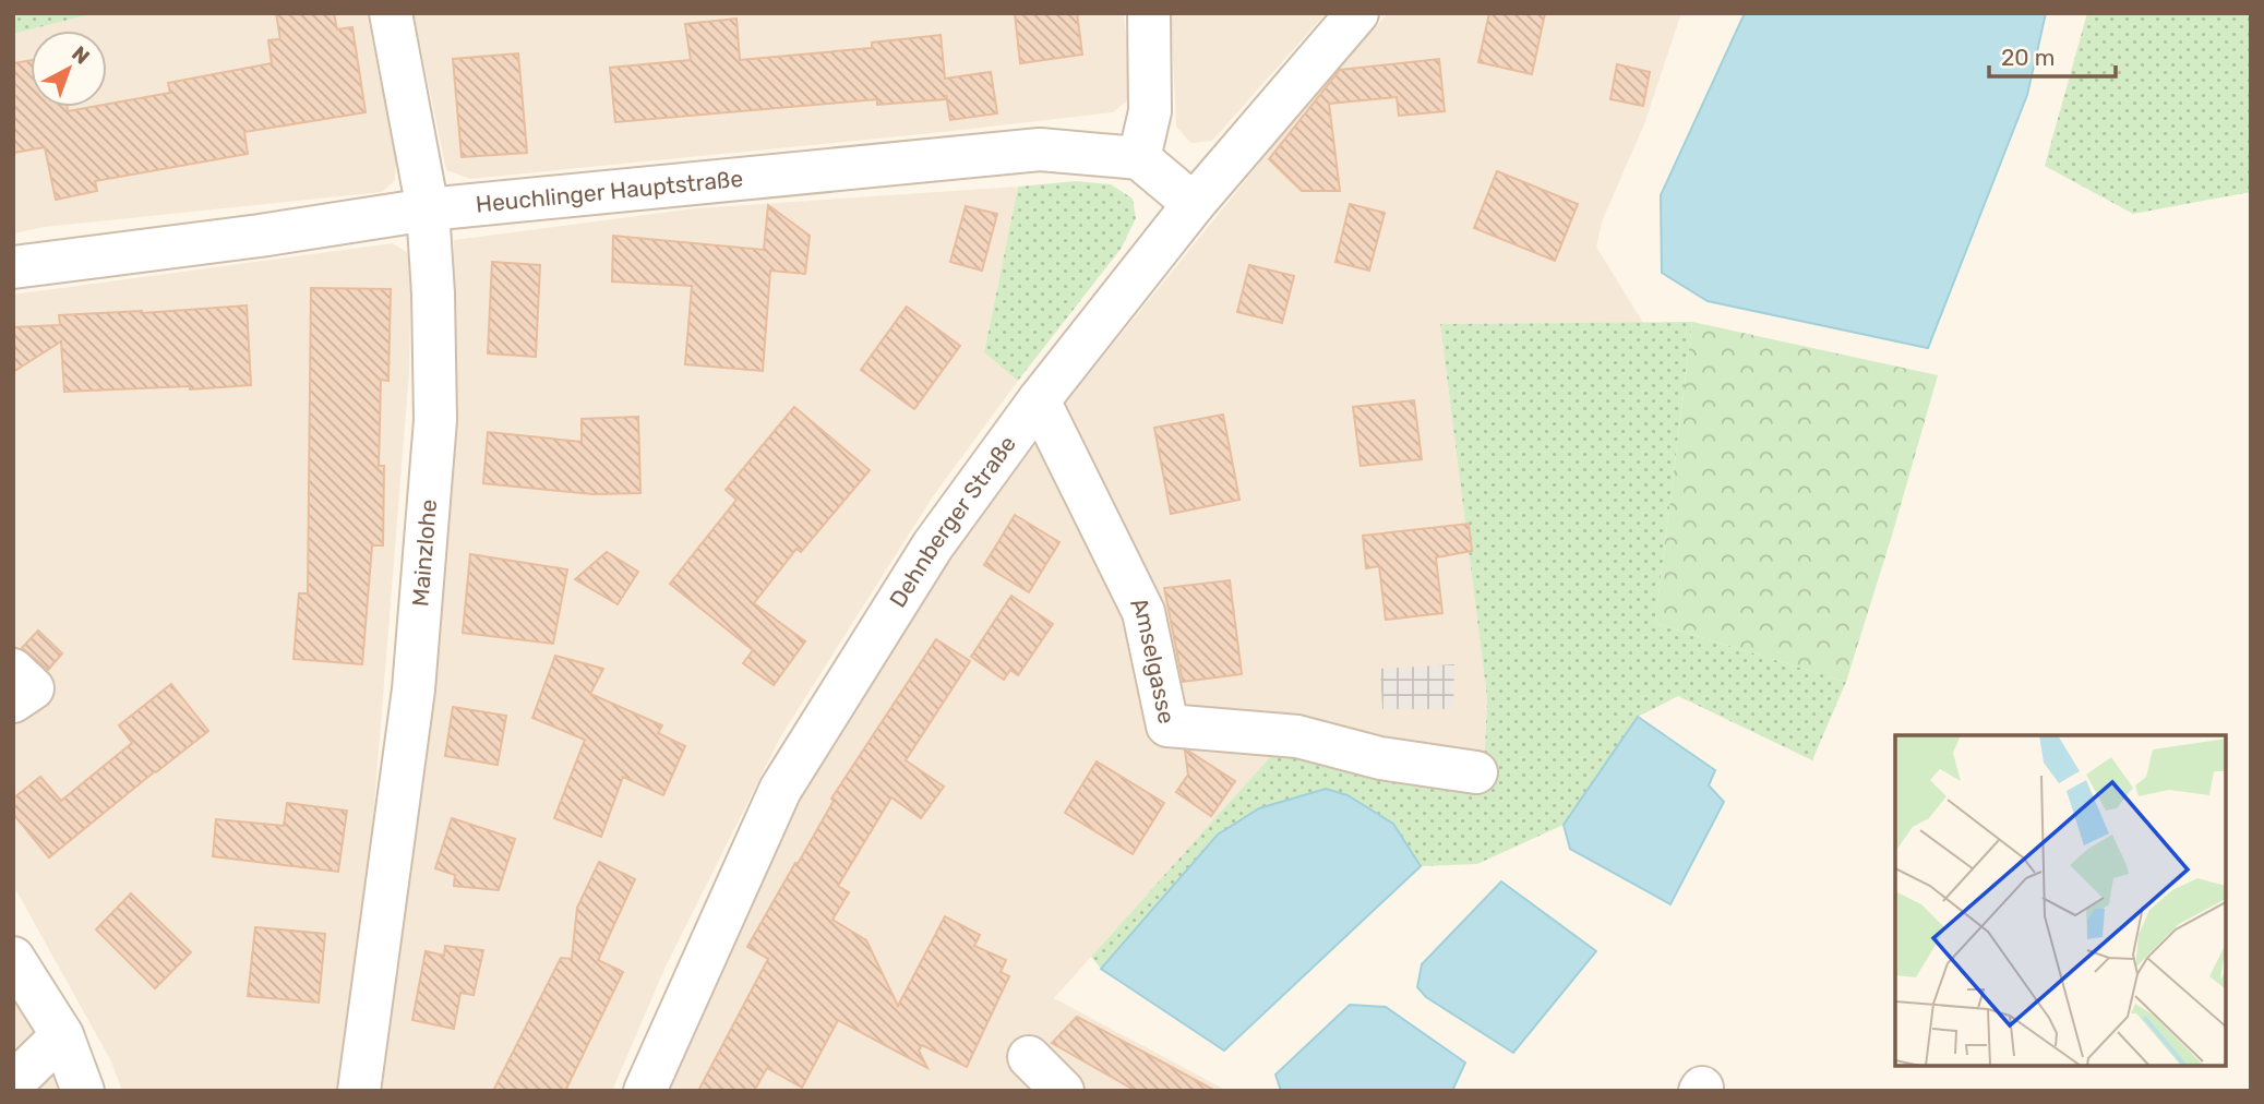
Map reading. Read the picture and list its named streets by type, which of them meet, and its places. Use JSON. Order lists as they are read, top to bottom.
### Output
{
  "streets": {
    "street": [
      "Heuchlinger Hauptstraße",
      "Dehnberger Straße",
      "Mainzlohe",
      "Amselgasse"
    ]
  },
  "crossings": [
    ["Heuchlinger Hauptstraße", "Mainzlohe"],
    ["Dehnberger Straße", "Amselgasse"]
  ],
  "scale_bar": "20 m",
  "north": "top right"
}
